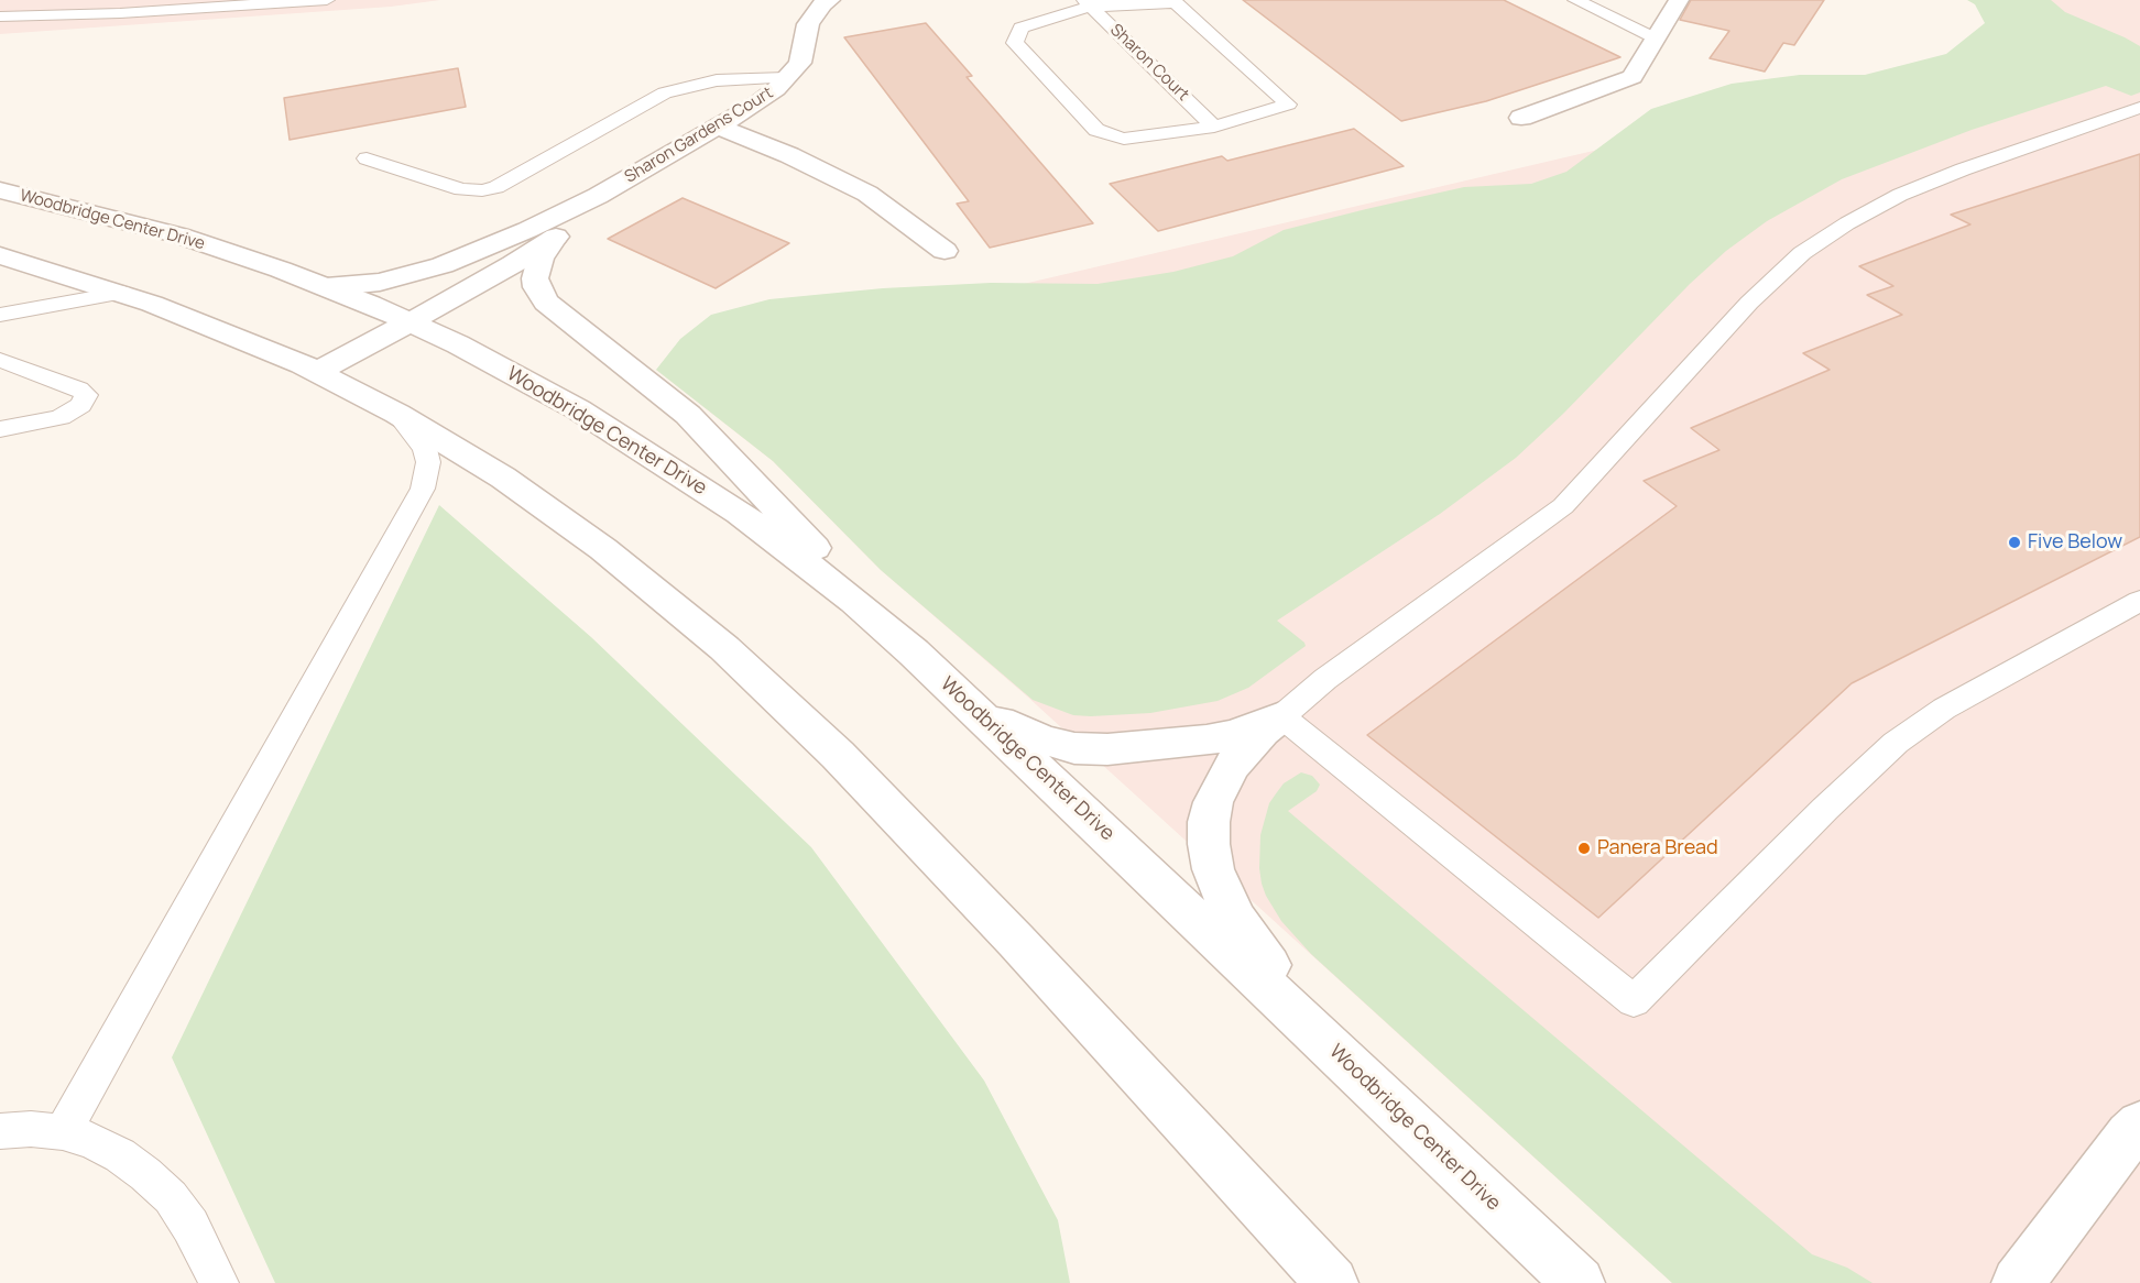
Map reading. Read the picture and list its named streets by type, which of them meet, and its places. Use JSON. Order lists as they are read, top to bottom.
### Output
{
  "streets": {
    "street": ["Sharon Gardens Court", "Woodbridge Center Drive"],
    "lane": ["Sharon Court"]
  },
  "crossings": [
    ["Sharon Gardens Court", "Woodbridge Center Drive"]
  ],
  "places": ["Five Below", "Panera Bread"]
}
